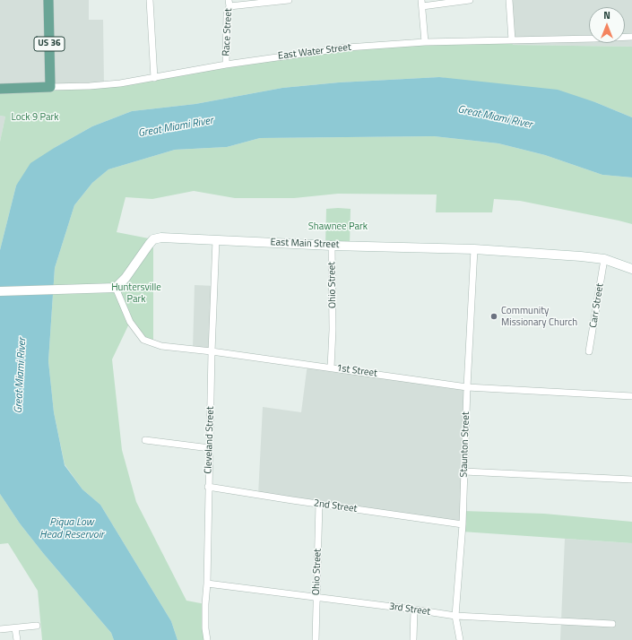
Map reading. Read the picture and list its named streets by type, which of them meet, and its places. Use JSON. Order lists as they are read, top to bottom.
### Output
{
  "streets": {
    "main road": ["US 36", "East Water Street"],
    "street": [
      "Race Street",
      "East Main Street",
      "Ohio Street",
      "Carr Street",
      "1st Street",
      "Cleveland Street",
      "Staunton Street",
      "2nd Street",
      "3rd Street"
    ]
  },
  "crossings": [
    ["Race Street", "East Water Street"],
    ["US 36", "East Water Street"],
    ["East Main Street", "Ohio Street"],
    ["East Main Street", "Carr Street"],
    ["East Main Street", "1st Street"],
    ["East Main Street", "Cleveland Street"],
    ["East Main Street", "Staunton Street"],
    ["Ohio Street", "1st Street"],
    ["Ohio Street", "2nd Street"],
    ["Ohio Street", "3rd Street"],
    ["1st Street", "Cleveland Street"],
    ["1st Street", "Staunton Street"],
    ["Cleveland Street", "2nd Street"],
    ["Cleveland Street", "3rd Street"],
    ["Staunton Street", "2nd Street"],
    ["Staunton Street", "3rd Street"]
  ],
  "water": ["Great Miami River", "Piqua Low Head Reservoir"],
  "parks": ["Lock 9 Park", "Shawnee Park", "Huntersville Park"],
  "places": ["Community Missionary Church"],
  "north": "top"
}
